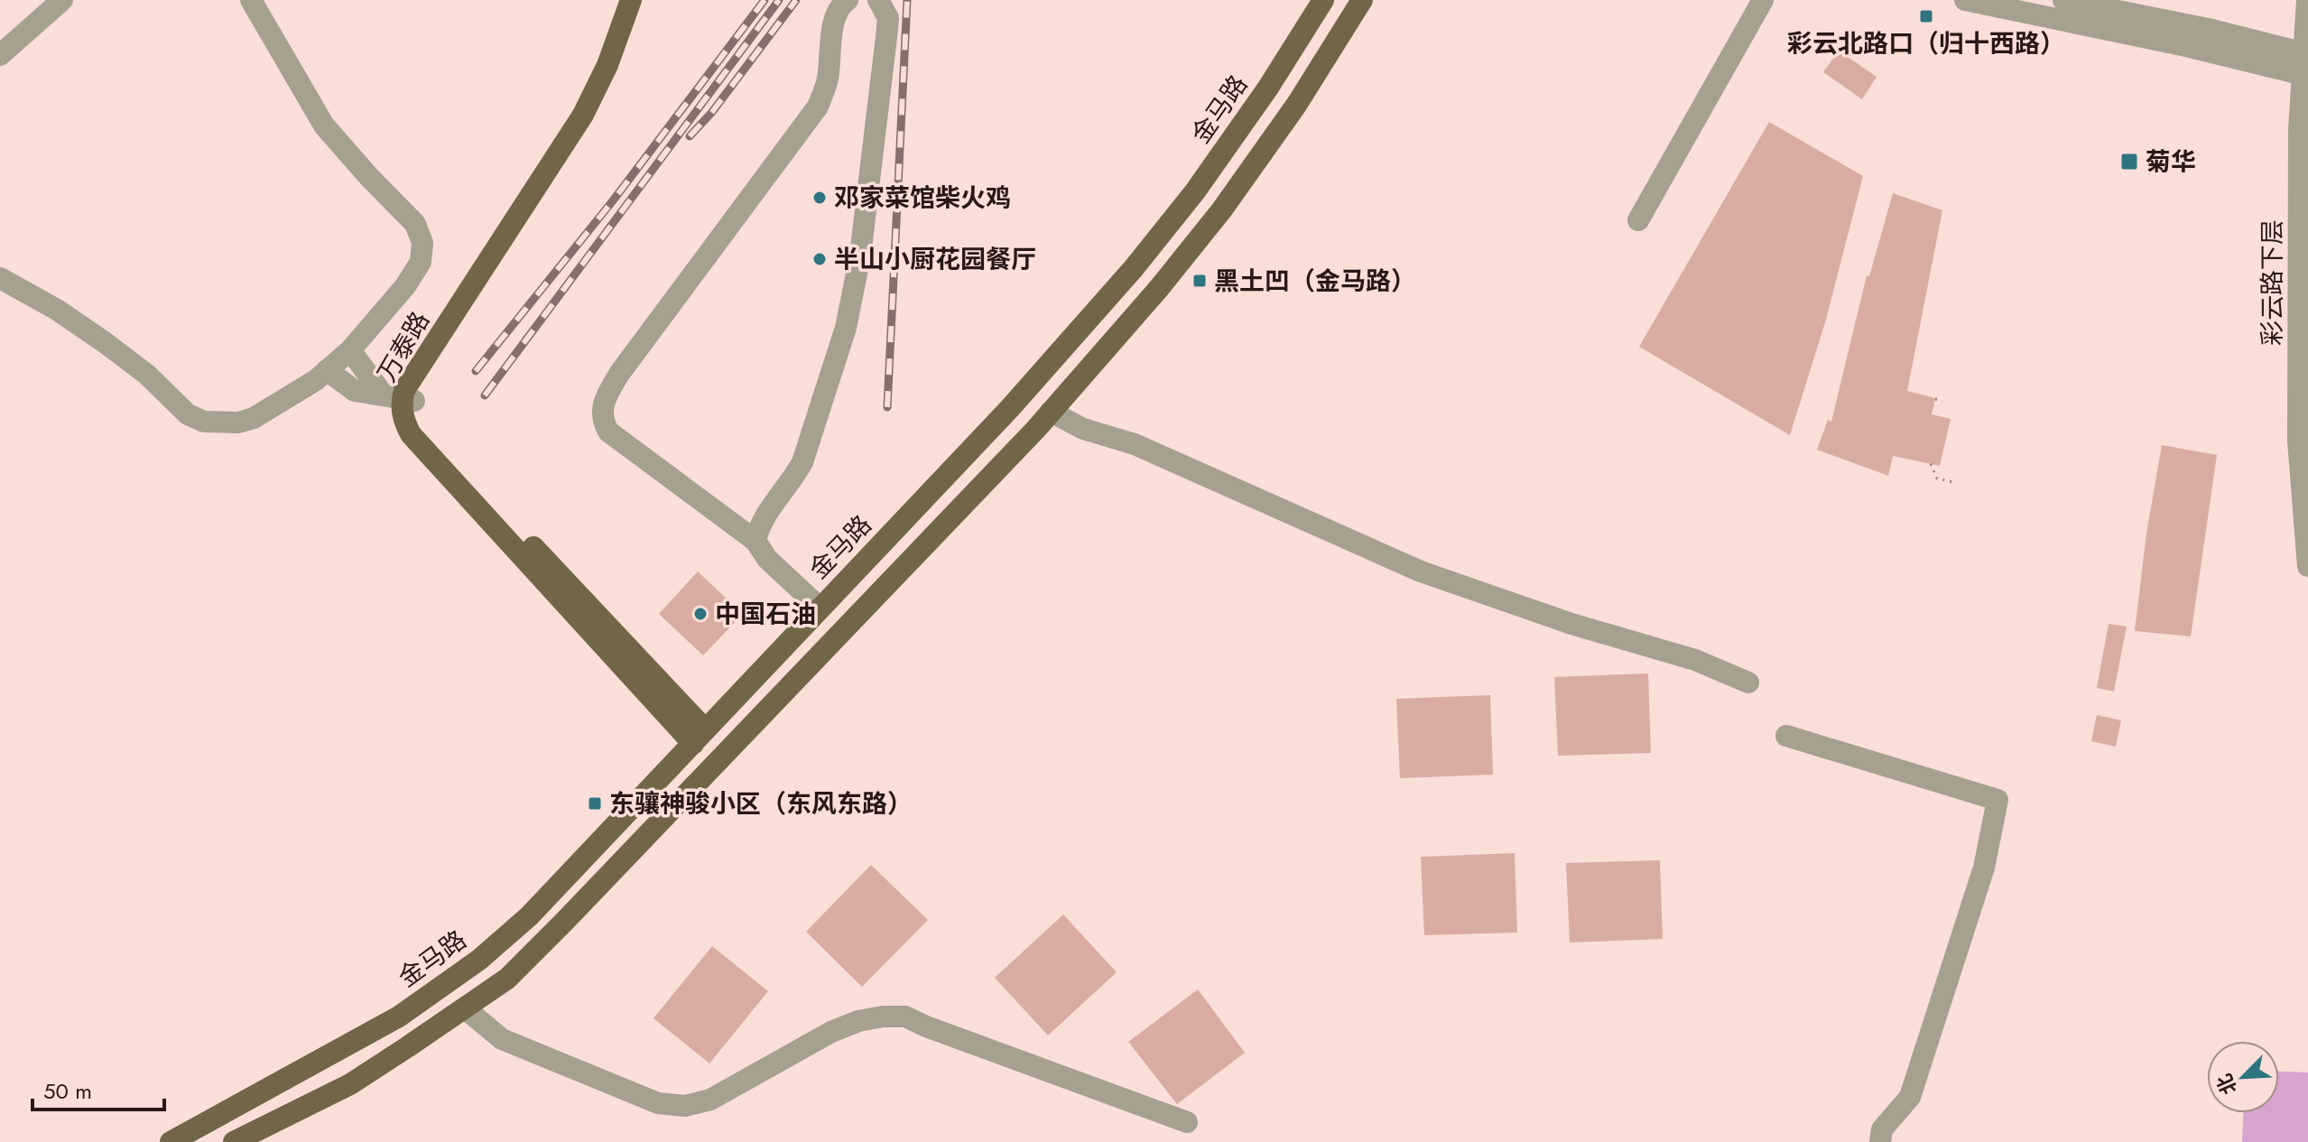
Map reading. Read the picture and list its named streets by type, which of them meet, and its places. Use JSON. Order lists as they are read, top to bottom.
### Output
{
  "streets": {
    "main road": ["金马路", "万泰路"],
    "street": ["彩云路下层"]
  },
  "crossings": [
    ["金马路", "万泰路"]
  ],
  "places": {
    "transit": [
      "彩云北路口（归十西路）",
      "菊华",
      "黑土凹（金马路）",
      "东骧神骏小区（东风东路）"
    ],
    "other": ["邓家菜馆柴火鸡", "半山小厨花园餐厅", "中国石油"]
  },
  "scale_bar": "50 m",
  "north": "bottom left"
}
